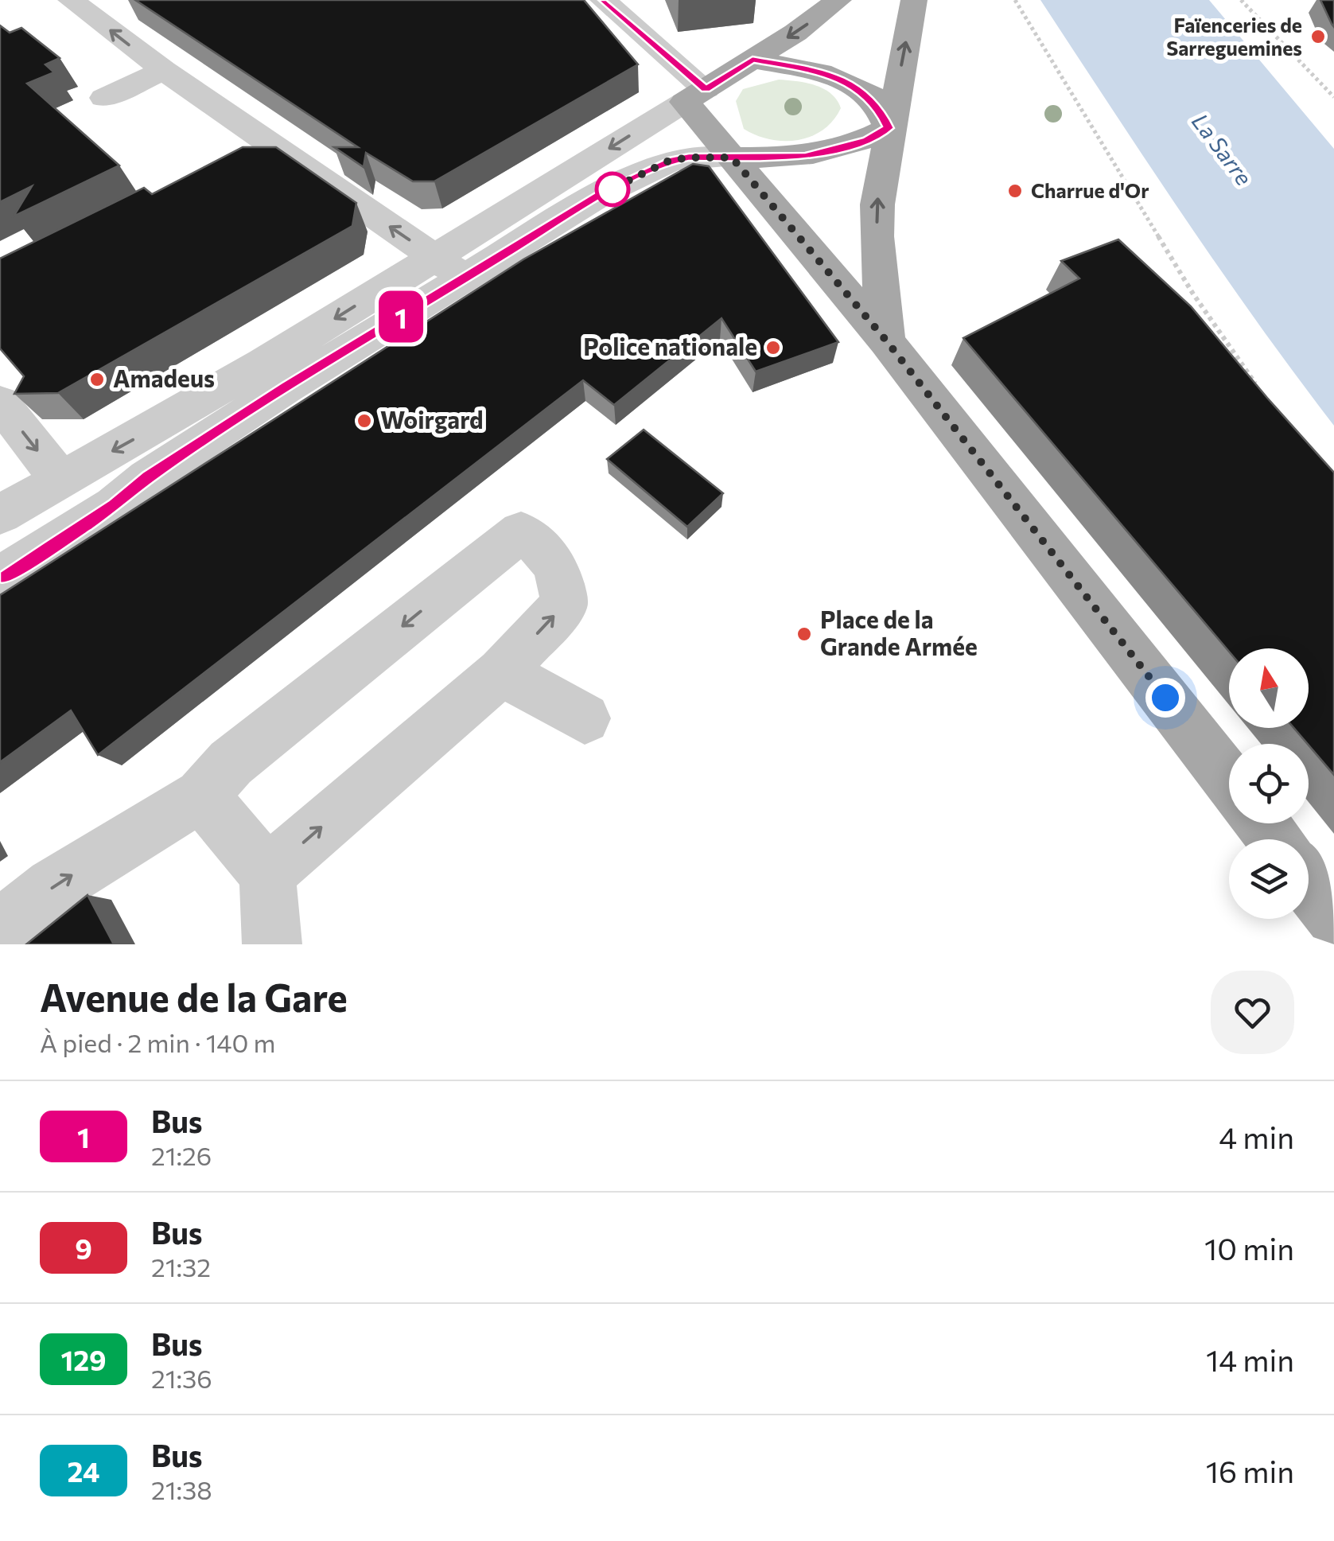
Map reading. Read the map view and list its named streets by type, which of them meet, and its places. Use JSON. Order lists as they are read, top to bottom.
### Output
{
  "water": ["La Sarre"],
  "places": [
    "Faïenceries de Sarreguemines",
    "Charrue d'Or",
    "Police nationale",
    "Amadeus",
    "Woirgard",
    "Place de la Grande Armée"
  ],
  "lines": ["bus line 1"],
  "north": "top",
  "page": {
    "on_map": "1",
    "heading": ["Avenue de la Gare", "À pied · 2 min · 140 m"],
    "list": [
      {
        "mark": "1",
        "name": "Bus",
        "note": "21:26",
        "value": "4 min"
      },
      {
        "mark": "9",
        "name": "Bus",
        "note": "21:32",
        "value": "10 min"
      },
      {
        "mark": "129",
        "name": "Bus",
        "note": "21:36",
        "value": "14 min"
      },
      {
        "mark": "24",
        "name": "Bus",
        "note": "21:38",
        "value": "16 min"
      }
    ]
  }
}
